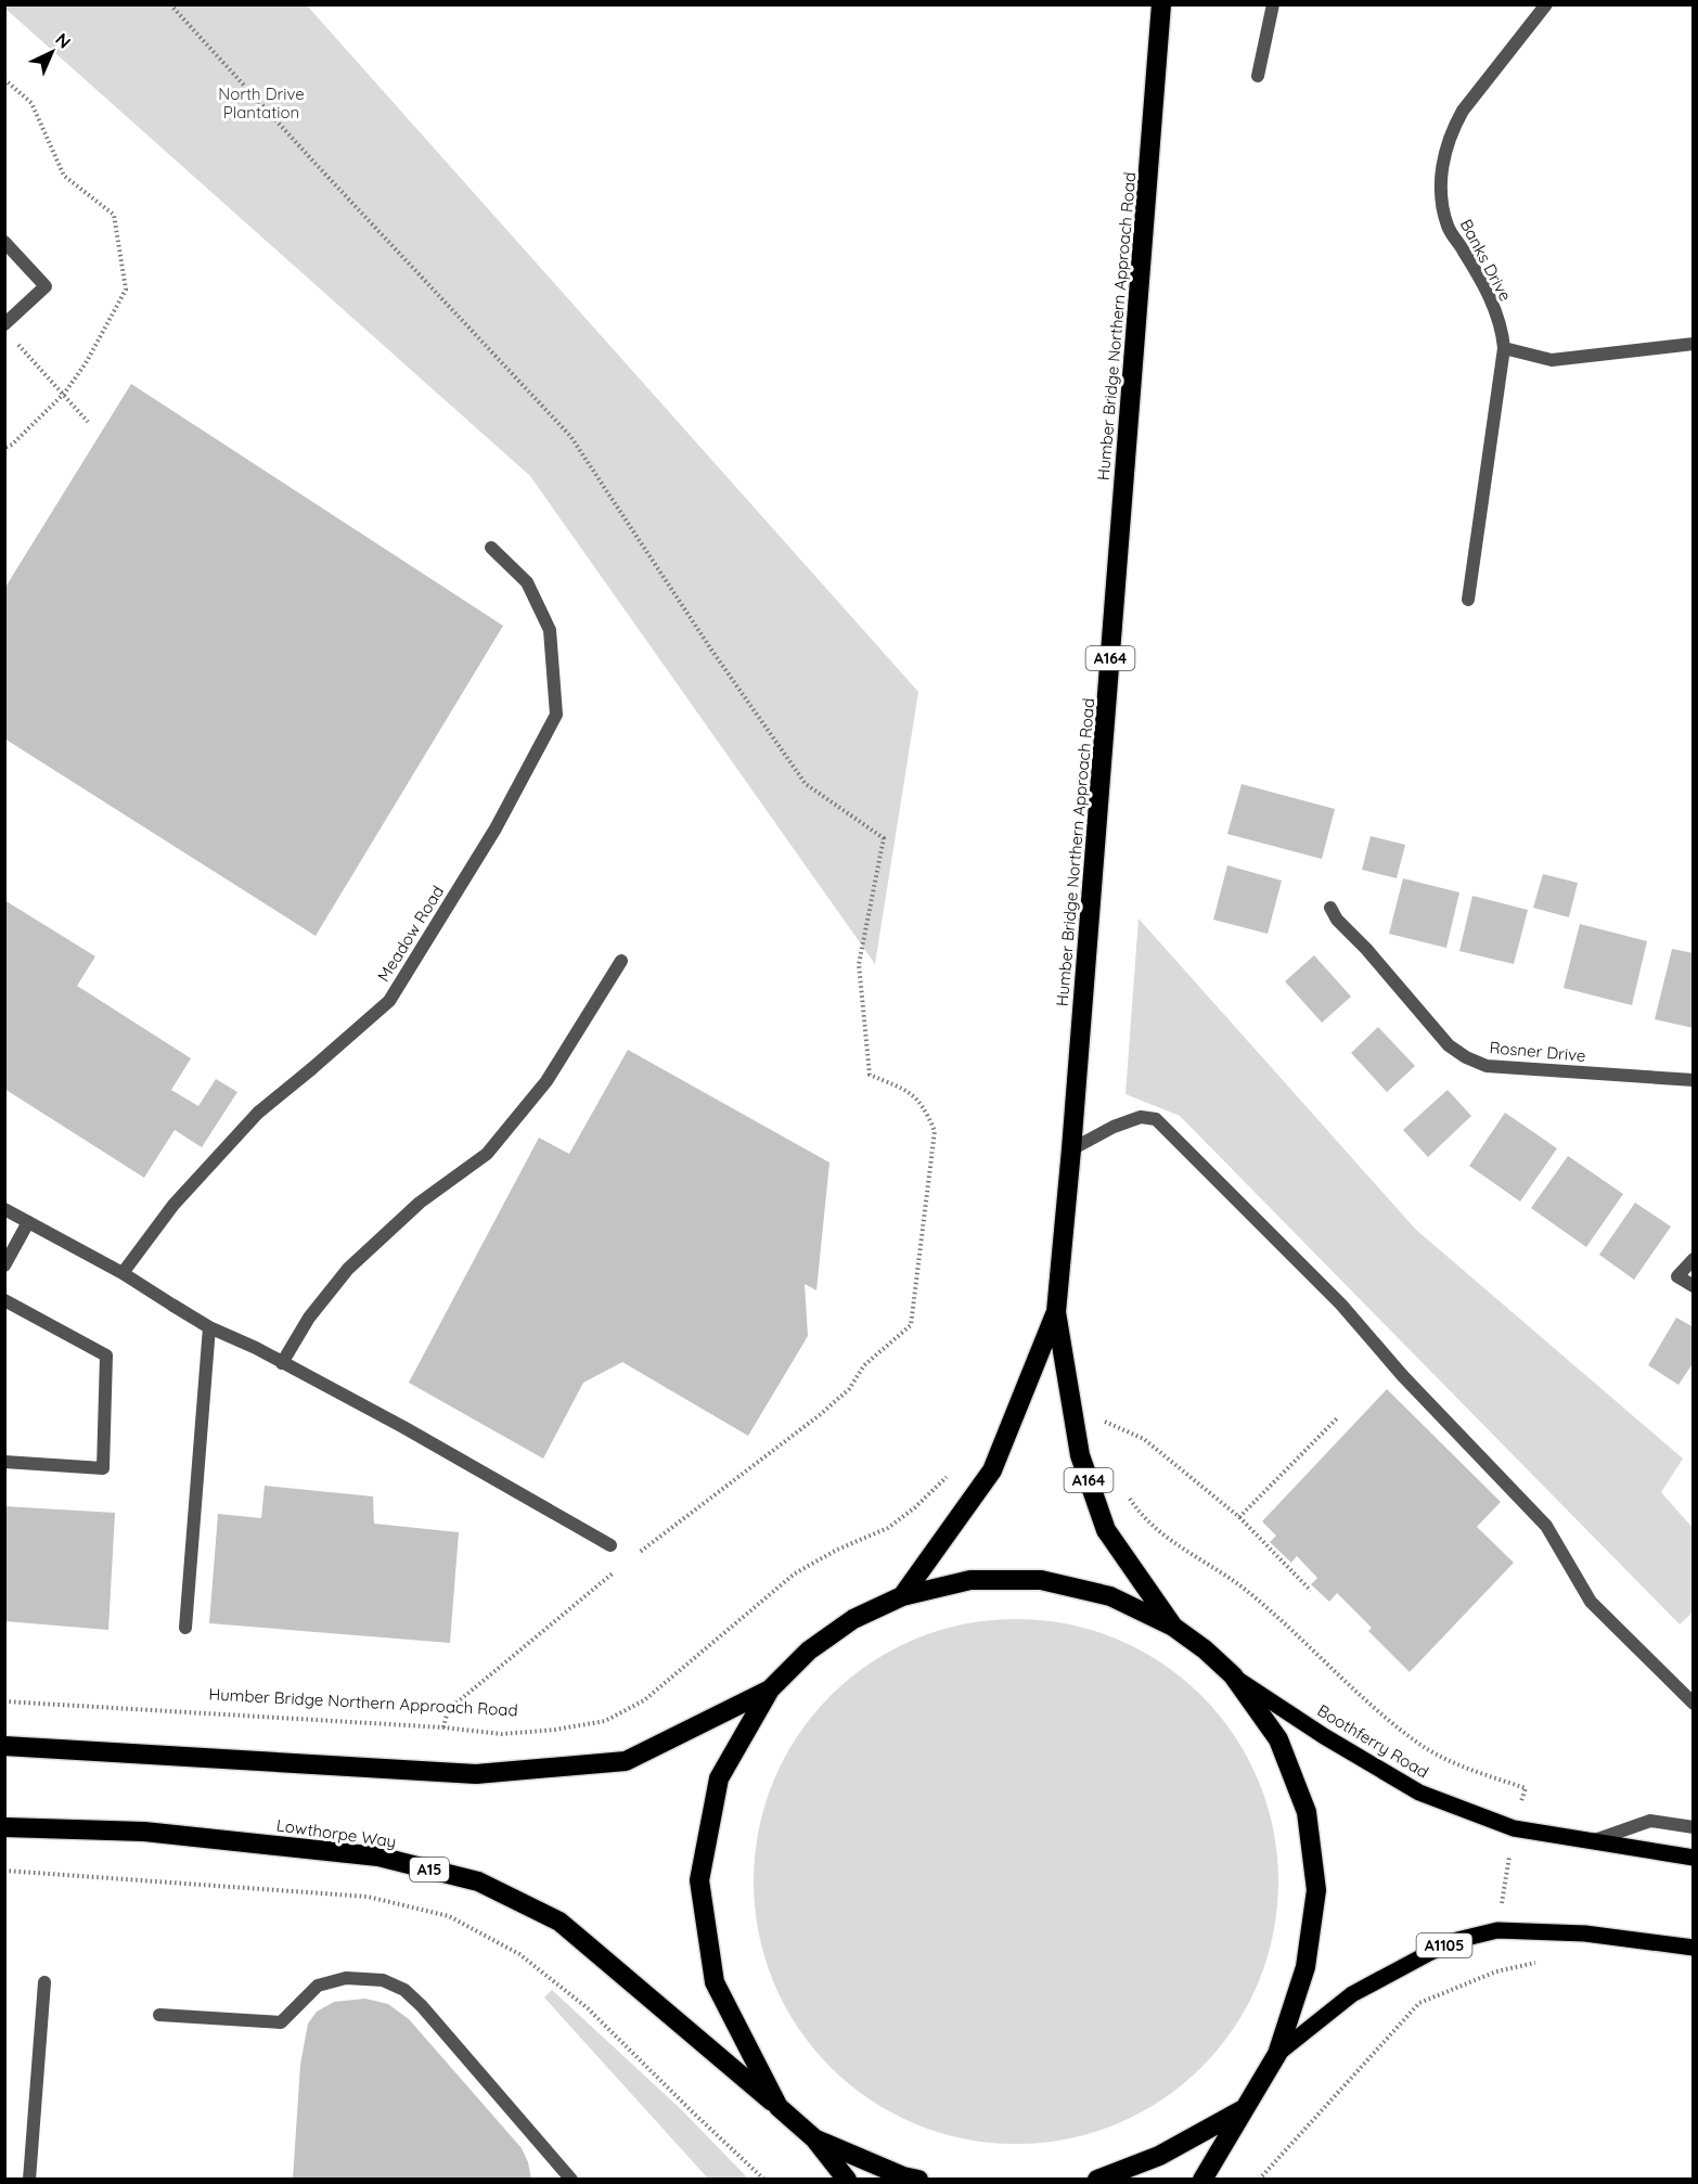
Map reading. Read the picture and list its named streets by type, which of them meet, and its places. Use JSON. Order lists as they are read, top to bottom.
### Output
{
  "streets": {
    "highway": [
      "Humber Bridge Northern Approach Road",
      "A164",
      "Lowthorpe Way",
      "A15"
    ],
    "main road": ["Boothferry Road", "A1105"],
    "street": ["Banks Drive", "Meadow Road", "Rosner Drive"]
  },
  "crossings": [
    ["Humber Bridge Northern Approach Road", "A164"]
  ],
  "parks": ["North Drive Plantation"],
  "north": "top right"
}
